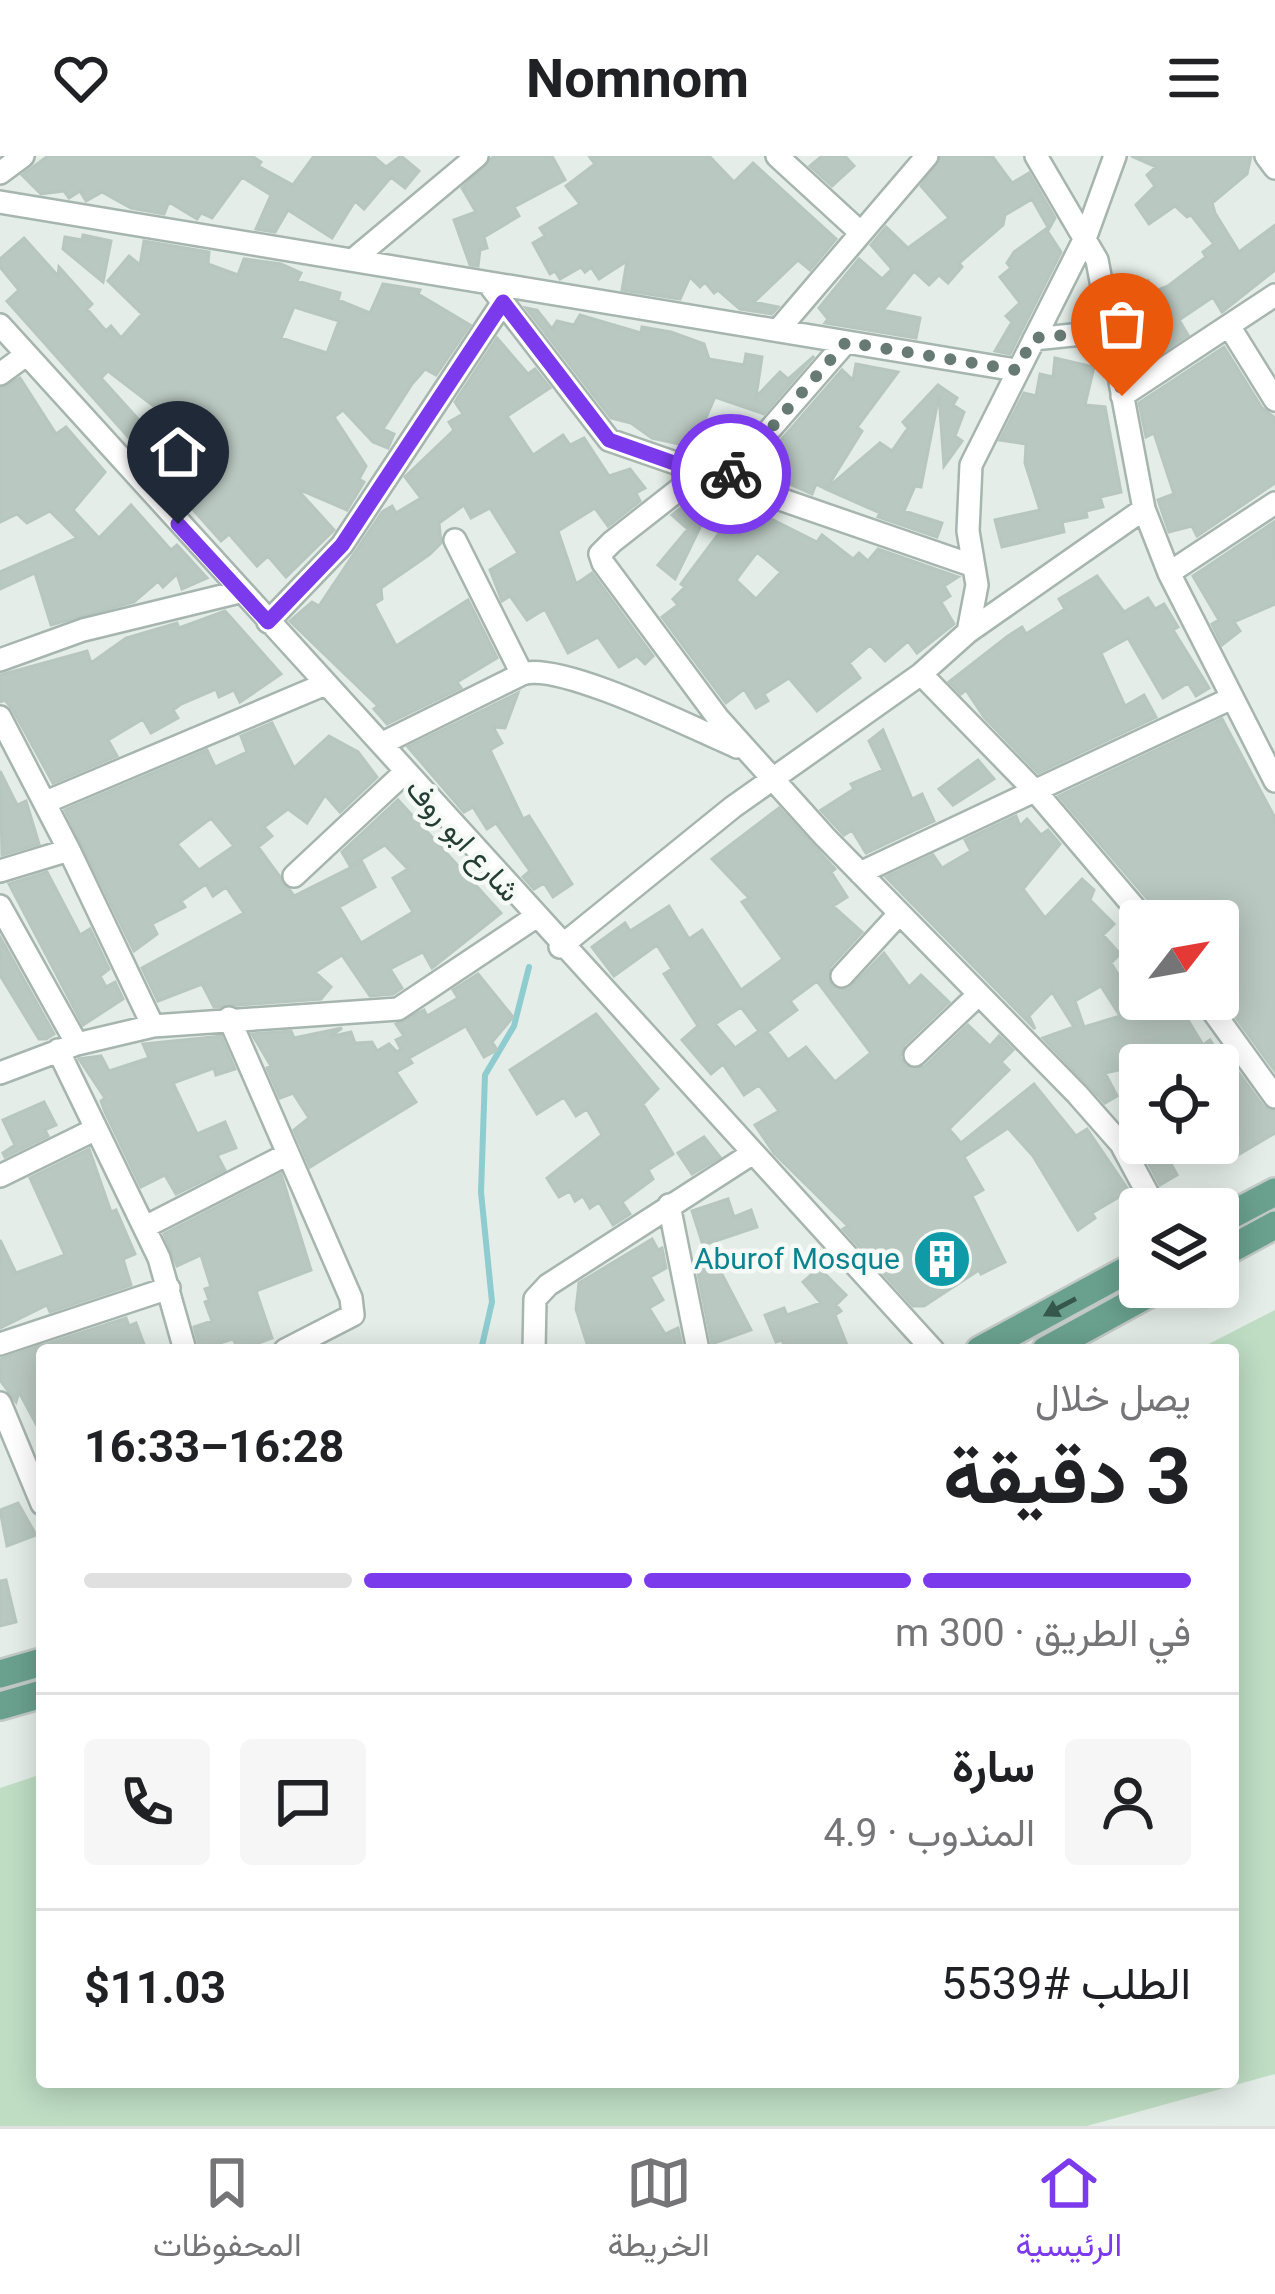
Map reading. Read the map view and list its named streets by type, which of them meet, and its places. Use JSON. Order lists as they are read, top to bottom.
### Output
{
  "streets": {
    "street": ["شارع ابو روف"]
  },
  "places": {
    "building": ["Aburof Mosque"]
  },
  "north": "top right",
  "page": {
    "header": "Nomnom",
    "heading": ["3 دقيقة", "يصل خلال", "16:28–16:33"],
    "panel": [
      "سارة",
      "المندوب · 4.9",
      "الطلب #5539",
      "$11.03"
    ],
    "bar": "في الطريق · 300 m",
    "tabs": ["الرئيسية", "الخريطة", "المحفوظات"]
  }
}
